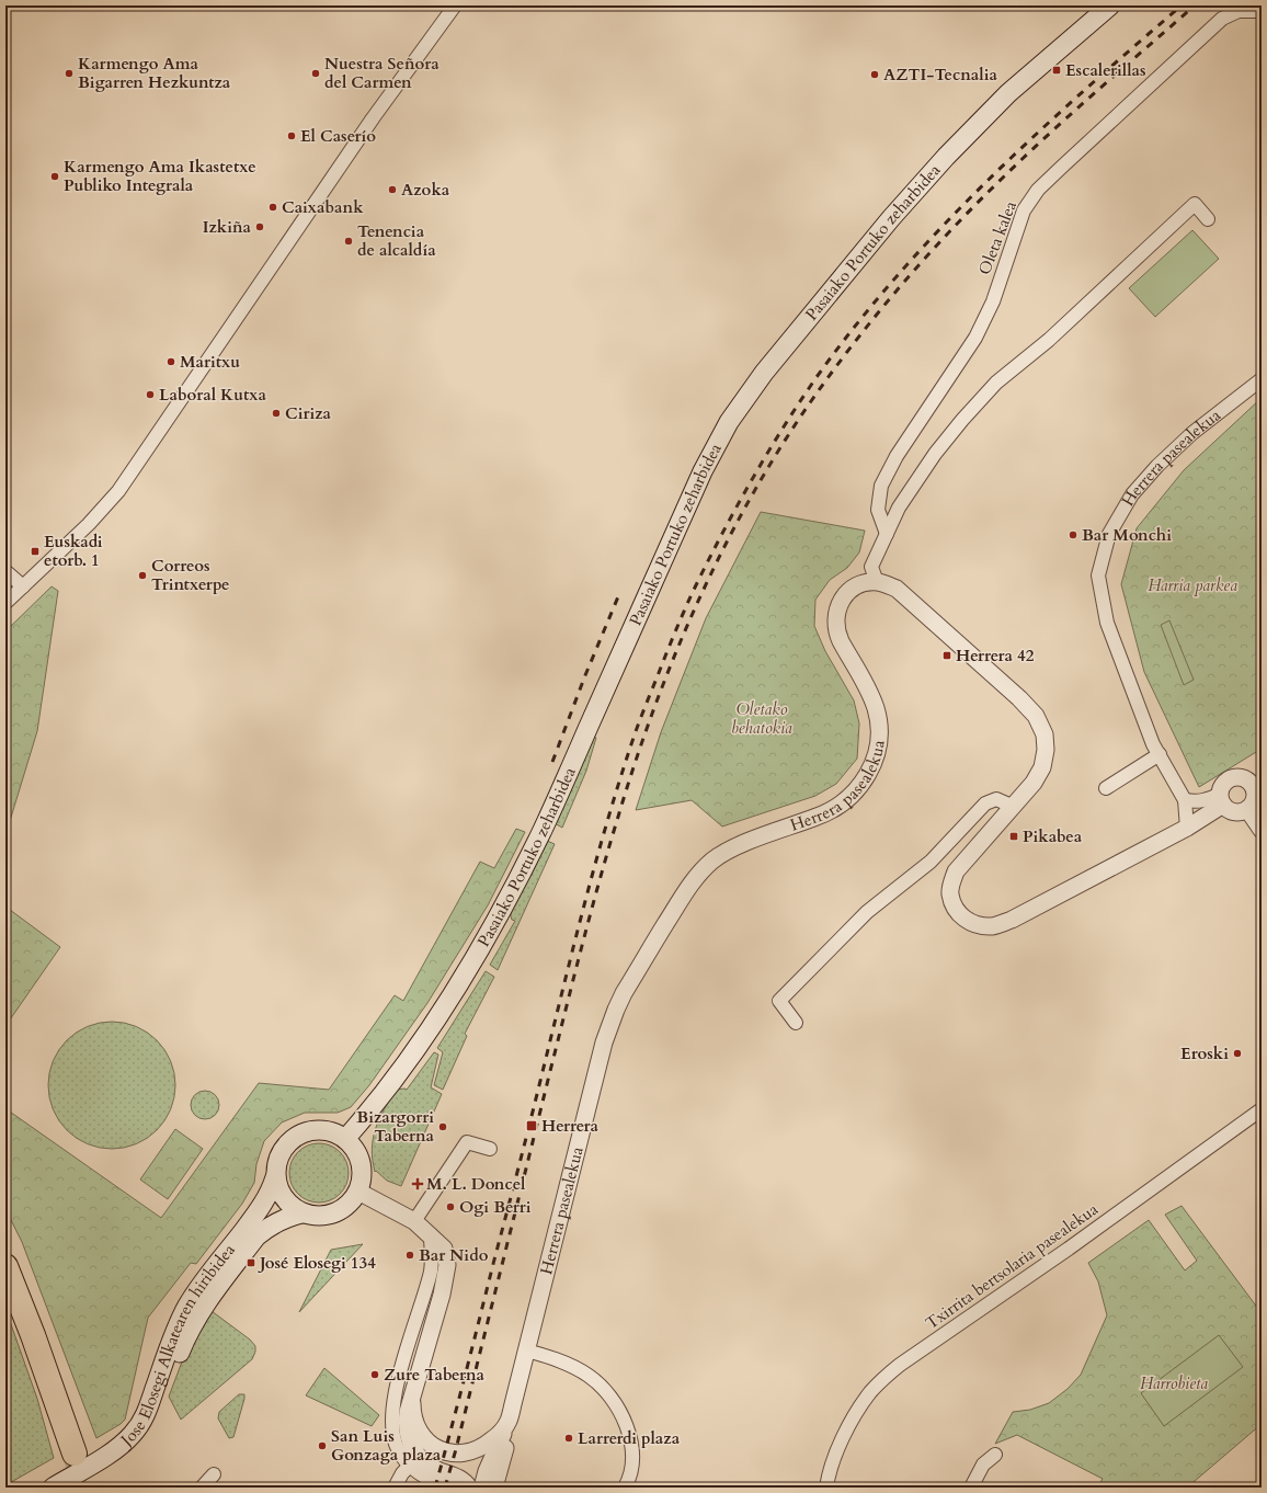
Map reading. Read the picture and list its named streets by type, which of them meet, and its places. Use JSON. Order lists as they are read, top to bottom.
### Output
{
  "streets": {
    "main road": ["Pasaiako Portuko zeharbidea", "Jose Elosegi Alkatearen hiribidea"],
    "street": ["Oleta kalea", "Herrera pasealekua", "Txirrita bertsolaria pasealekua"]
  },
  "crossings": [
    ["Pasaiako Portuko zeharbidea", "Jose Elosegi Alkatearen hiribidea"]
  ],
  "parks": ["Harria parkea", "Oletako behatokia", "Harrobieta"],
  "places": {
    "transit": [
      "Escalerillas",
      "Euskadi etorb. 1",
      "Herrera 42",
      "Pikabea",
      "Herrera",
      "José Elosegi 134"
    ],
    "other": [
      "Karmengo Ama Bigarren Hezkuntza",
      "Nuestra Señora del Carmen",
      "AZTI-Tecnalia",
      "El Caserío",
      "Karmengo Ama Ikastetxe Publiko Integrala",
      "Azoka",
      "Caixabank",
      "Izkiña",
      "Tenencia de alcaldía",
      "Maritxu",
      "Laboral Kutxa",
      "Ciriza",
      "Bar Monchi",
      "Correos Trintxerpe",
      "Eroski",
      "Bizargorri Taberna",
      "Ogi Berri",
      "Bar Nido",
      "Zure Taberna",
      "Larrerdi plaza",
      "San Luis Gonzaga plaza"
    ],
    "health": ["M. L. Doncel"]
  }
}
